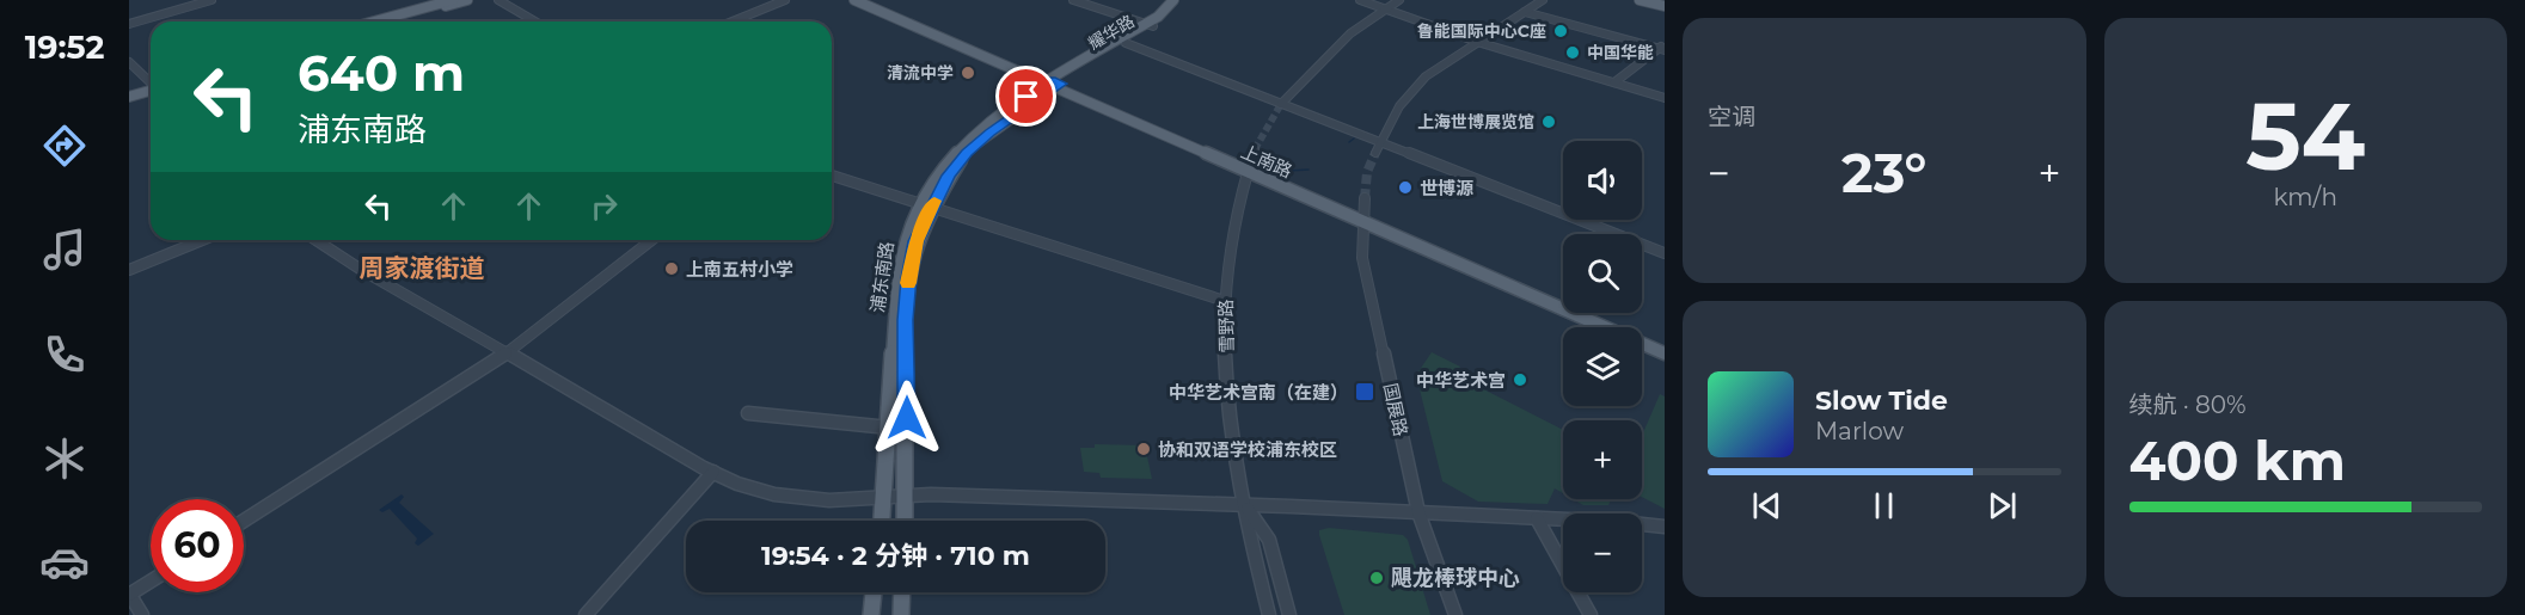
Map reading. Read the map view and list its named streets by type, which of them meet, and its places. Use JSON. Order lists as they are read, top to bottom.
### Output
{
  "streets": {
    "main road": ["耀华路", "上南路", "浦东南路"],
    "street": ["雪野路", "国展路"]
  },
  "crossings": [
    ["耀华路", "上南路"],
    ["耀华路", "浦东南路"],
    ["上南路", "浦东南路"],
    ["上南路", "雪野路"],
    ["上南路", "国展路"]
  ],
  "districts": ["周家渡街道"],
  "places": {
    "other": [
      "鲁能国际中心C座",
      "中国华能",
      "清流中学",
      "上海世博展览馆",
      "世博源",
      "上南五村小学",
      "中华艺术宫",
      "协和双语学校浦东校区",
      "飓龙棒球中心"
    ],
    "transit": ["中华艺术宫南（在建）"]
  },
  "page": {
    "tabs": "19:52",
    "tile": [
      "空调",
      ["54", "km/h"],
      ["续航 · 80%", "400 km"]
    ],
    "turn": ["640 m", "浦东南路"],
    "map_buttons": ["+", "−"],
    "heat": ["−", "23°", "+"],
    "song": ["Slow Tide", "Marlow"],
    "limit": "60",
    "trip": "19:54 · 2 分钟 · 710 m"
  }
}
